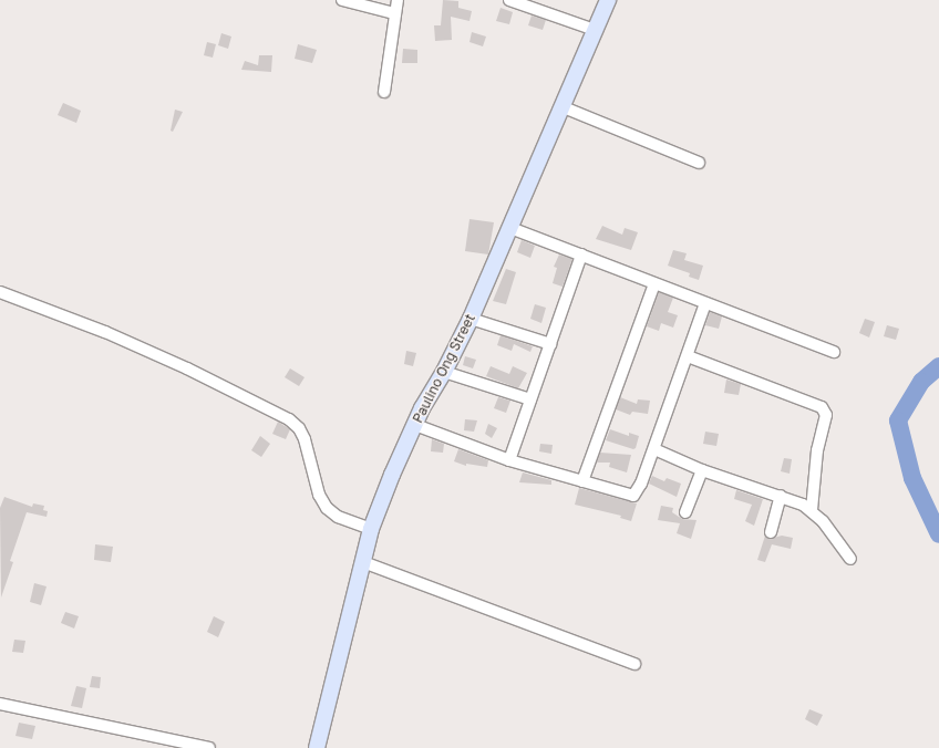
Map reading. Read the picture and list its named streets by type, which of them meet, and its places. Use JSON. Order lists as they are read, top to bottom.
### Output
{
  "streets": {
    "street": ["Paulino Ong Street"]
  }
}
